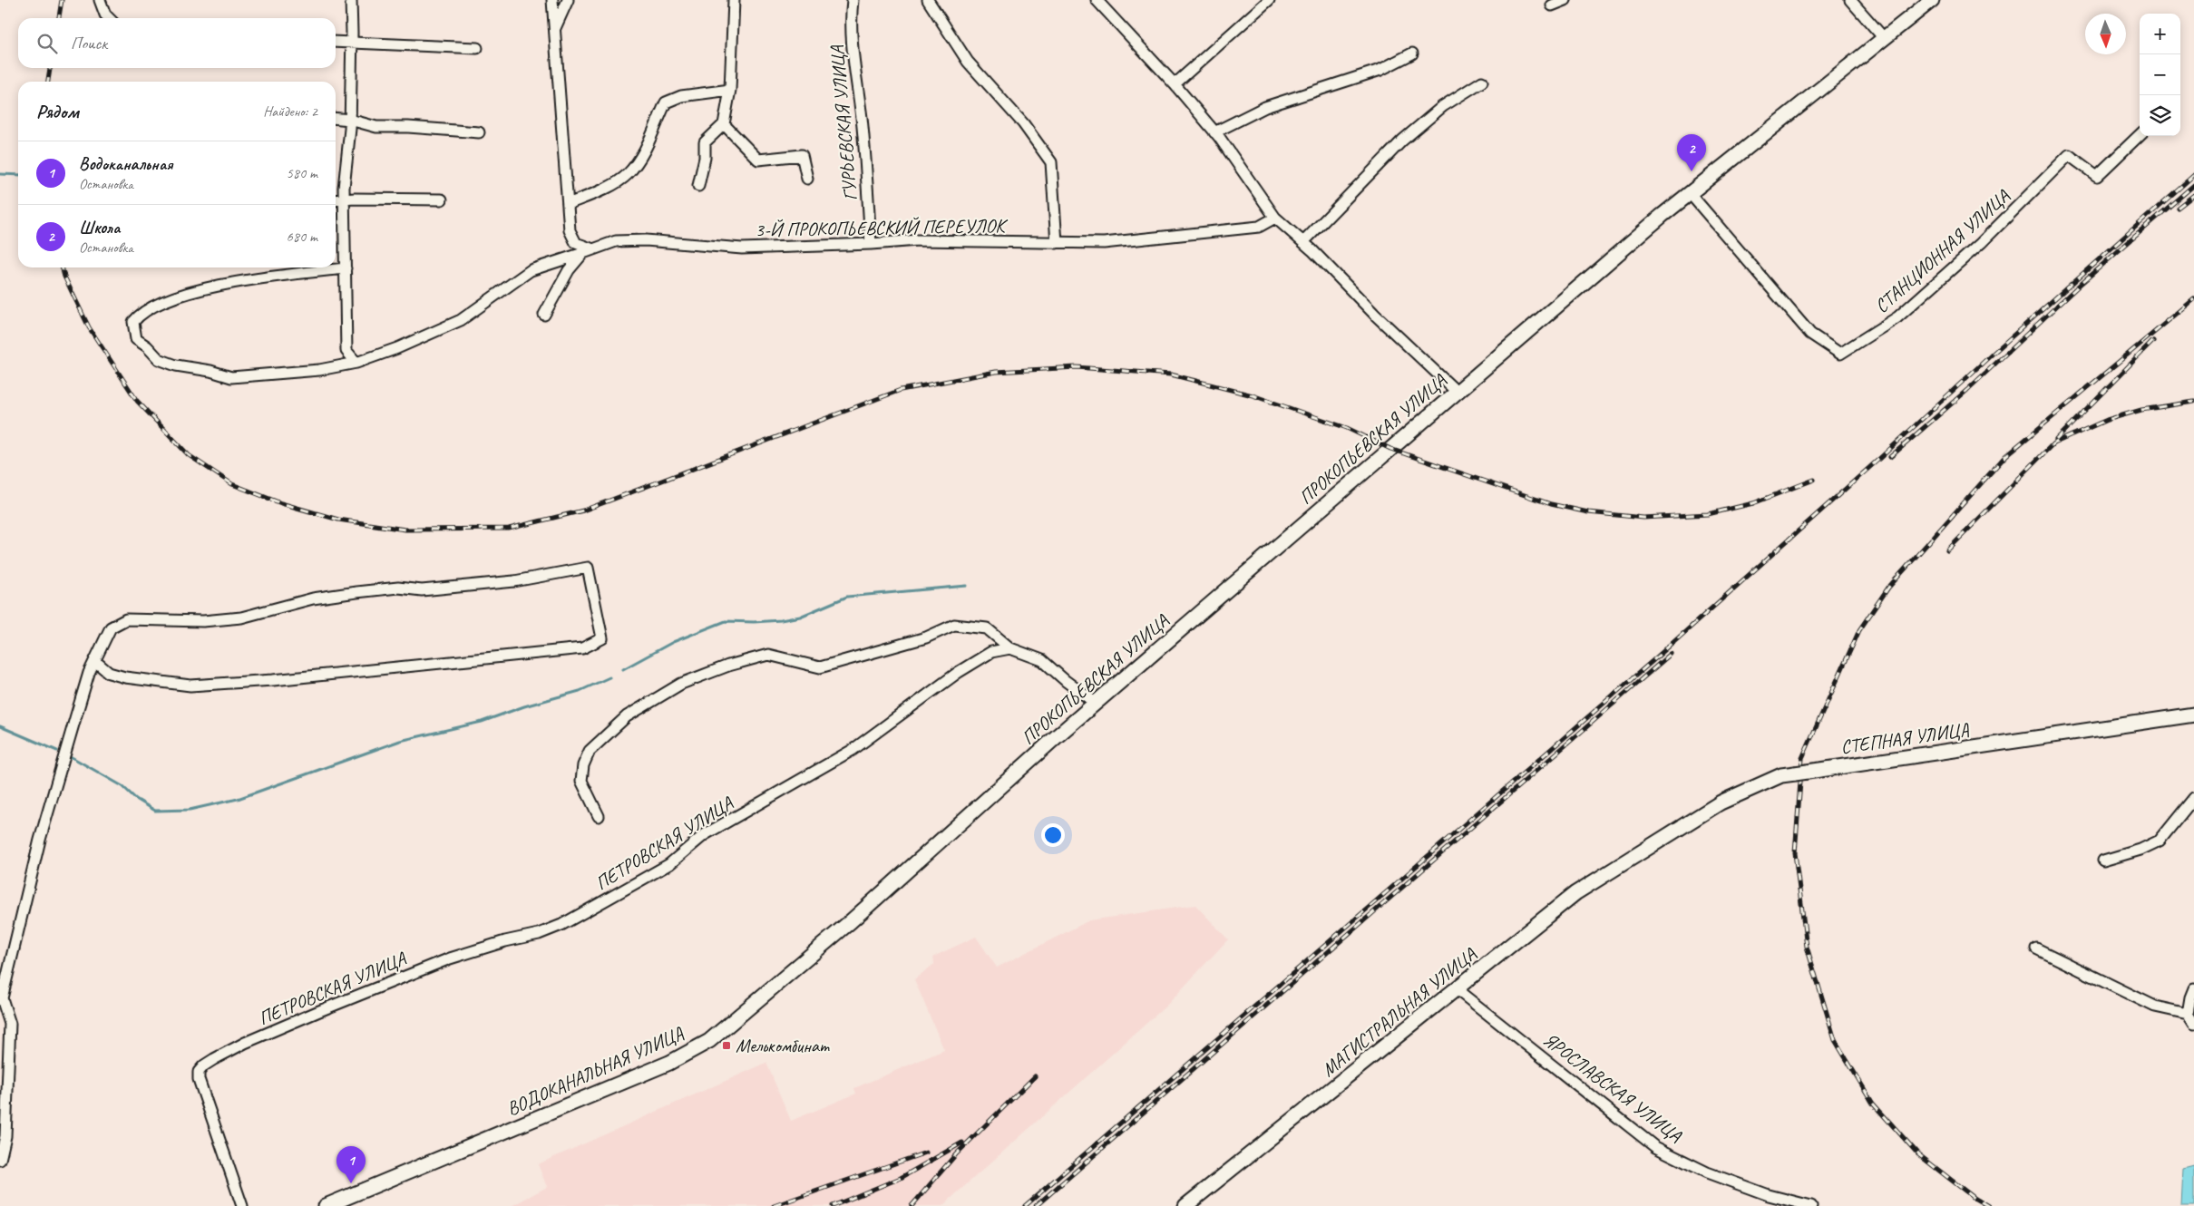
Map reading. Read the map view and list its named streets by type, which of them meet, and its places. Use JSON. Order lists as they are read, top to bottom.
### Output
{
  "streets": {
    "main road": [
      "ПРОКОПЬЕВСКАЯ УЛИЦА",
      "СТЕПНАЯ УЛИЦА",
      "МАГИСТРАЛЬНАЯ УЛИЦА",
      "ВОДОКАНАЛЬНАЯ УЛИЦА"
    ],
    "street": [
      "ГУРЬЕВСКАЯ УЛИЦА",
      "3-Й ПРОКОПЬЕВСКИЙ ПЕРЕУЛОК",
      "СТАНЦИОННАЯ УЛИЦА",
      "ПЕТРОВСКАЯ УЛИЦА",
      "ЯРОСЛАВСКАЯ УЛИЦА"
    ]
  },
  "crossings": [
    ["ГУРЬЕВСКАЯ УЛИЦА", "3-Й ПРОКОПЬЕВСКИЙ ПЕРЕУЛОК"],
    ["СТАНЦИОННАЯ УЛИЦА", "ПРОКОПЬЕВСКАЯ УЛИЦА"],
    ["ПРОКОПЬЕВСКАЯ УЛИЦА", "ВОДОКАНАЛЬНАЯ УЛИЦА"],
    ["СТЕПНАЯ УЛИЦА", "МАГИСТРАЛЬНАЯ УЛИЦА"],
    ["МАГИСТРАЛЬНАЯ УЛИЦА", "ЯРОСЛАВСКАЯ УЛИЦА"]
  ],
  "places": {
    "transit": ["Мелькомбинат"]
  },
  "north": "bottom",
  "page": {
    "map_buttons": ["+", "−"],
    "search": "Поиск",
    "heading": ["Рядом", "Найдено: 2"],
    "pins": ["2", "1"],
    "list": [
      {
        "mark": "1",
        "name": "Водоканальная",
        "note": "Остановка",
        "value": "580 m"
      },
      {
        "mark": "2",
        "name": "Школа",
        "note": "Остановка",
        "value": "680 m"
      }
    ]
  }
}
